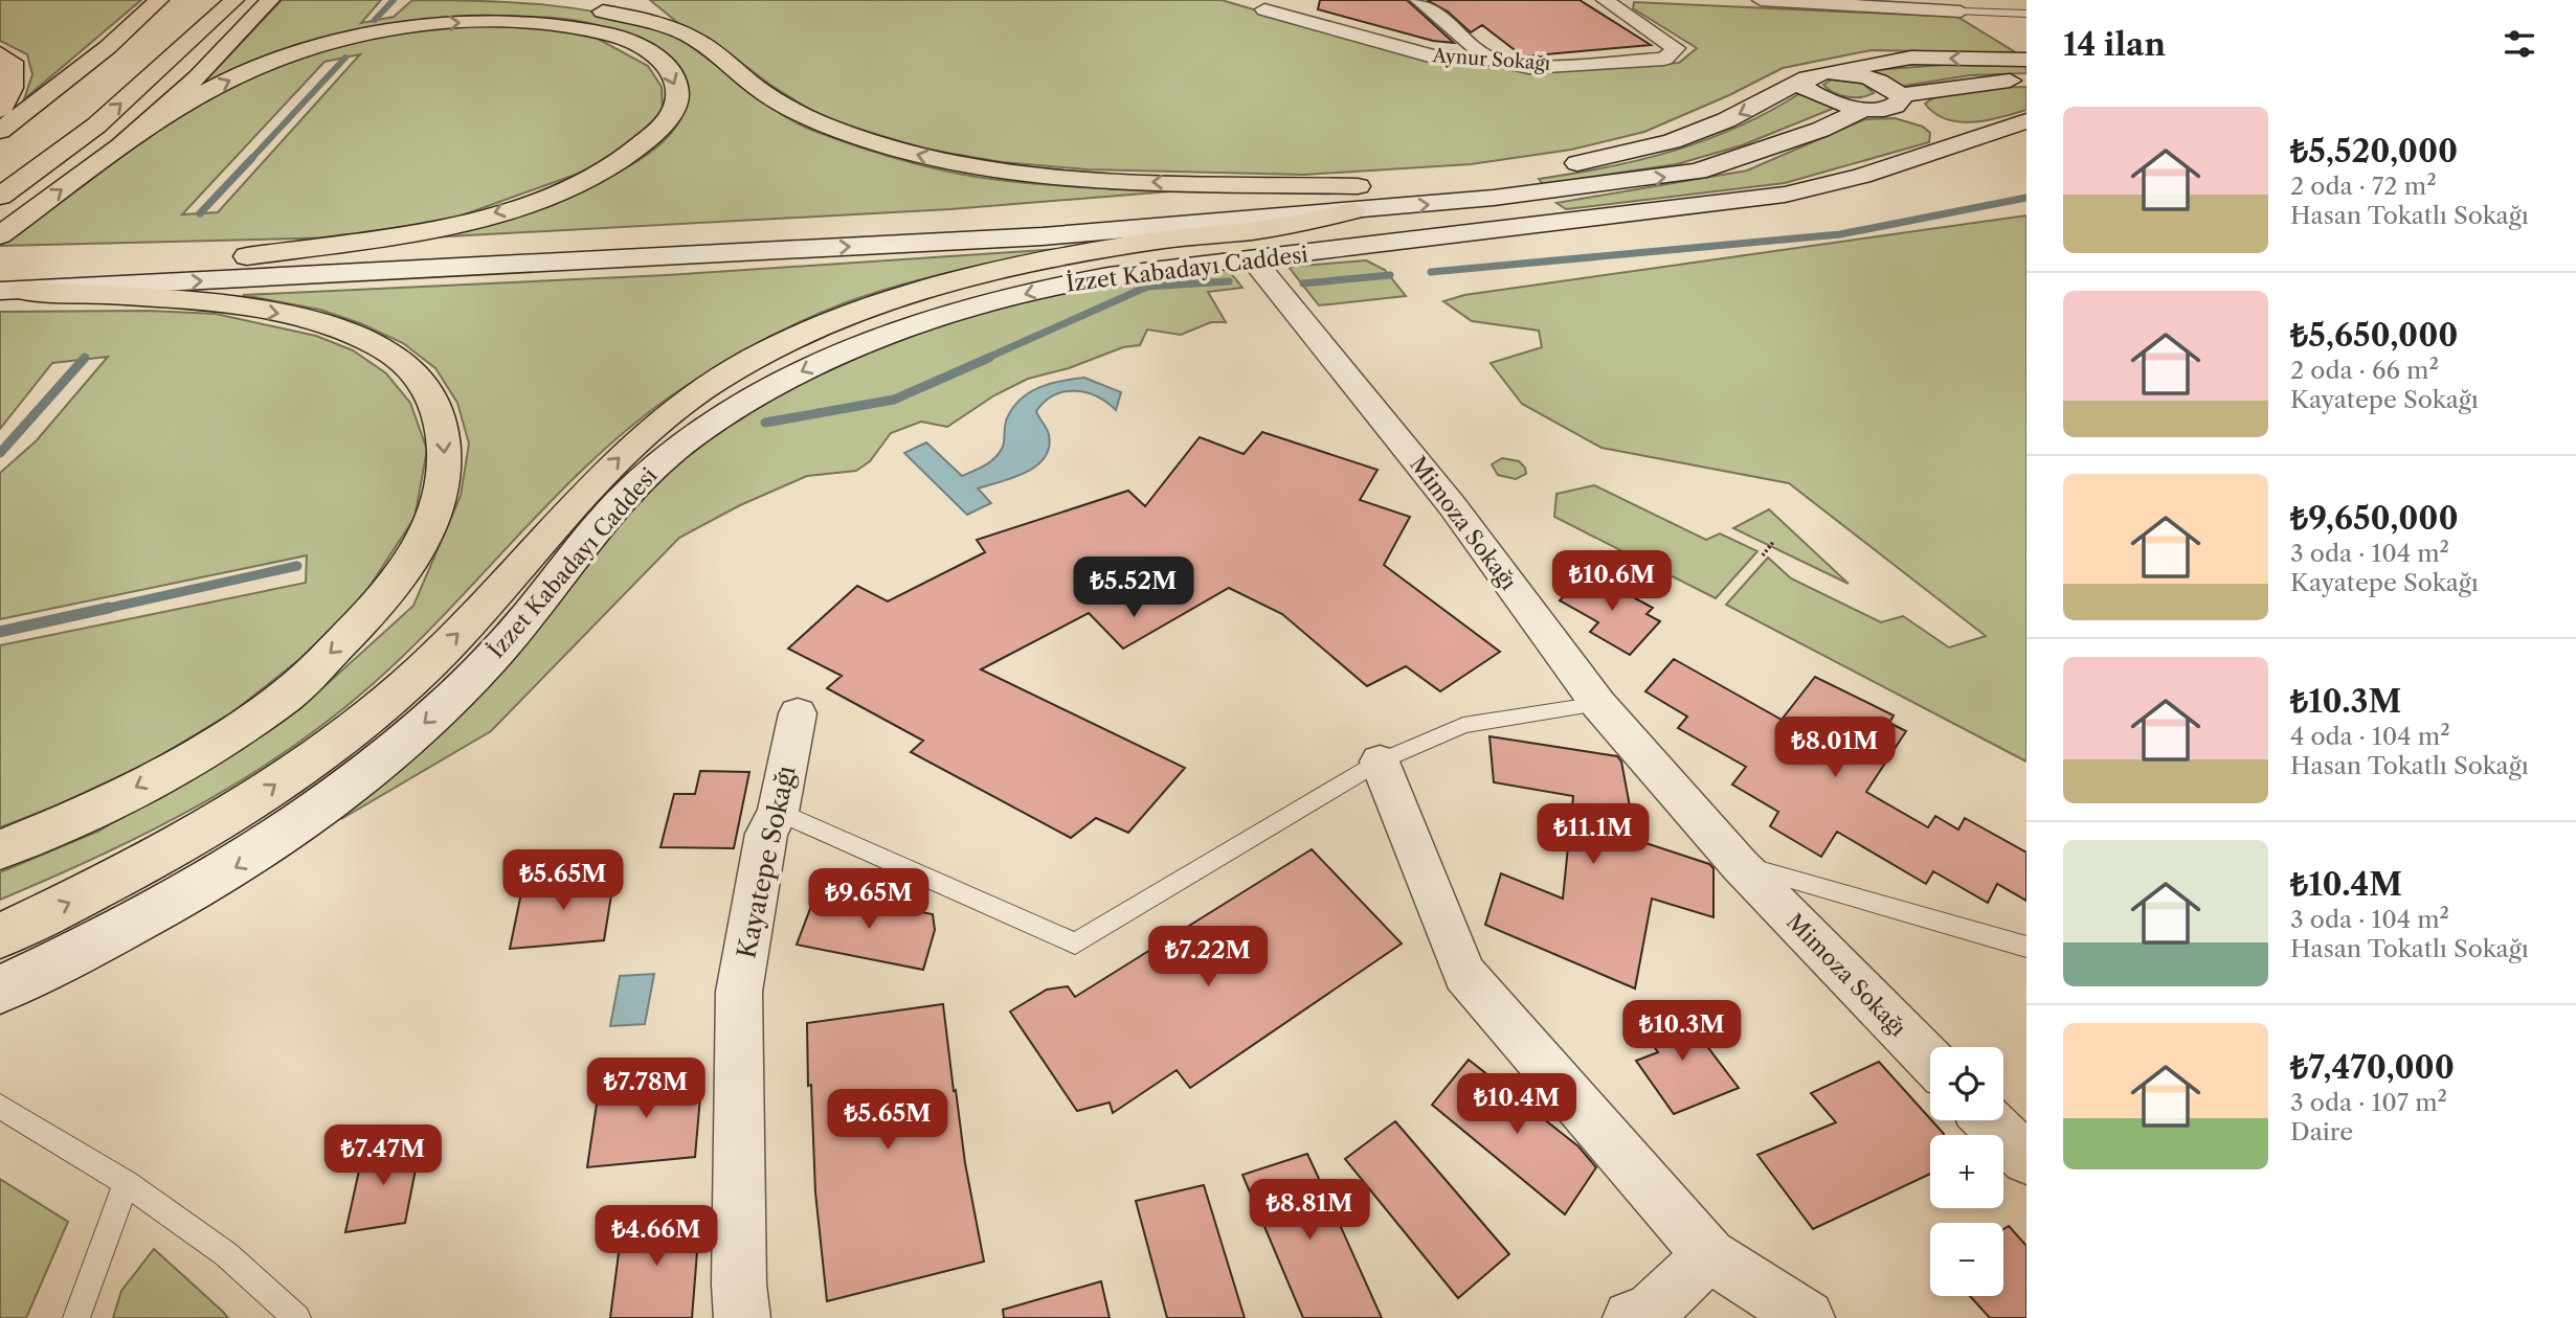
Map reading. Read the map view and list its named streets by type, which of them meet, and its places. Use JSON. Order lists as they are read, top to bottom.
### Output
{
  "streets": {
    "main road": ["İzzet Kabadayı Caddesi"],
    "street": ["Aynur Sokağı", "Mimoza Sokağı", "Kayatepe Sokağı"]
  },
  "crossings": [
    ["İzzet Kabadayı Caddesi", "Mimoza Sokağı"]
  ],
  "one_way": ["İzzet Kabadayı Caddesi"],
  "page": {
    "heading": "14 ilan",
    "list": [
      {
        "name": "₺5,520,000",
        "note": "2 oda · 72 m² · Hasan Tokatlı Sokağı"
      },
      {
        "name": "₺5,650,000",
        "note": "2 oda · 66 m² · Kayatepe Sokağı"
      },
      {
        "name": "₺9,650,000",
        "note": "3 oda · 104 m² · Kayatepe Sokağı"
      },
      {
        "name": "₺10.3M",
        "note": "4 oda · 104 m² · Hasan Tokatlı Sokağı"
      },
      {
        "name": "₺10.4M",
        "note": "3 oda · 104 m² · Hasan Tokatlı Sokağı"
      },
      {
        "name": "₺7,470,000",
        "note": "3 oda · 107 m² · Daire"
      }
    ],
    "price": [
      "₺10.6M",
      "₺5.52M",
      "₺8.01M",
      "₺11.1M",
      "₺5.65M",
      "₺9.65M",
      "₺7.22M",
      "₺10.3M",
      "₺7.78M",
      "₺10.4M",
      "₺5.65M",
      "₺7.47M",
      "₺8.81M",
      "₺4.66M"
    ],
    "map_buttons": ["+", "−"]
  }
}
